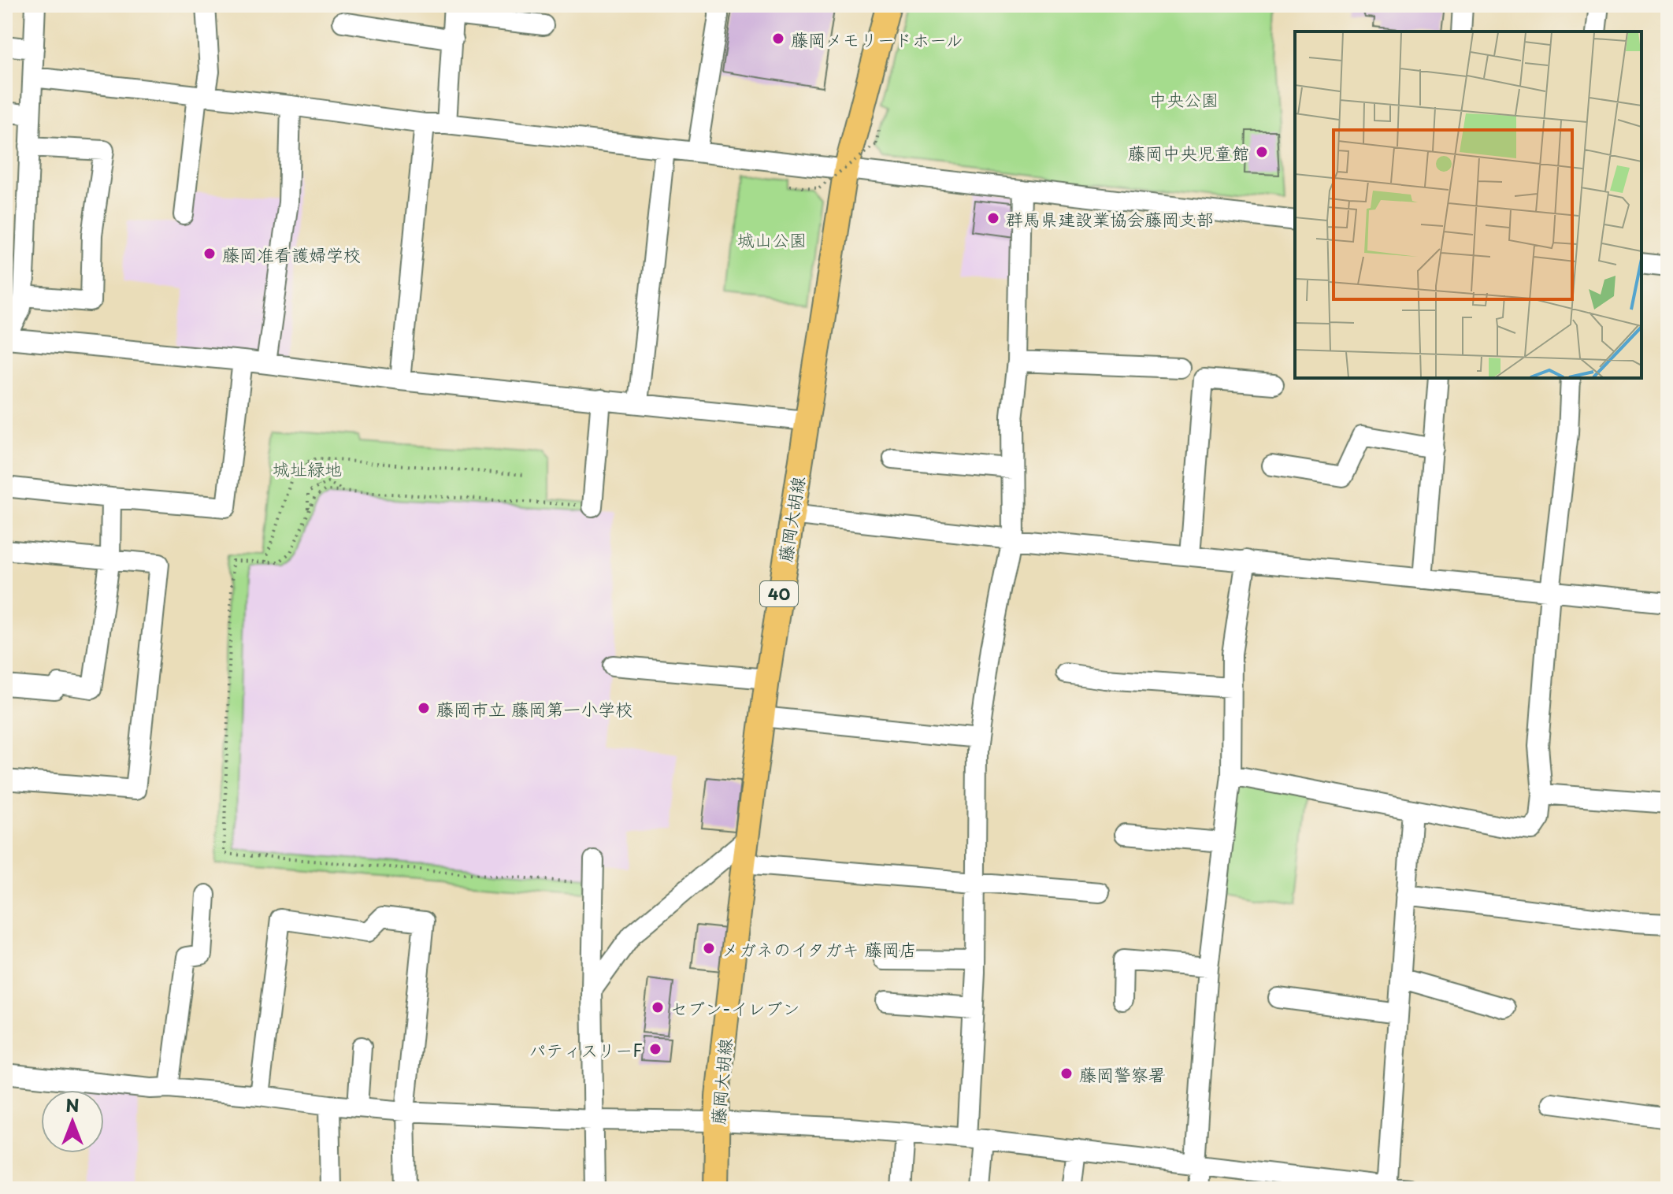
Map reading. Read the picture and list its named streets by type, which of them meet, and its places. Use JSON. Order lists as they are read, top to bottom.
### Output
{
  "streets": {
    "main road": ["藤岡大胡線", "40"]
  },
  "parks": ["中央公園", "城山公園", "城址緑地"],
  "places": [
    "藤岡メモリードホール",
    "藤岡中央児童館",
    "群馬県建設業協会藤岡支部",
    "藤岡准看護婦学校",
    "藤岡市立 藤岡第一小学校",
    "メガネのイタガキ 藤岡店",
    "セブン-イレブン",
    "パティスリーF",
    "藤岡警察署"
  ],
  "north": "top"
}
